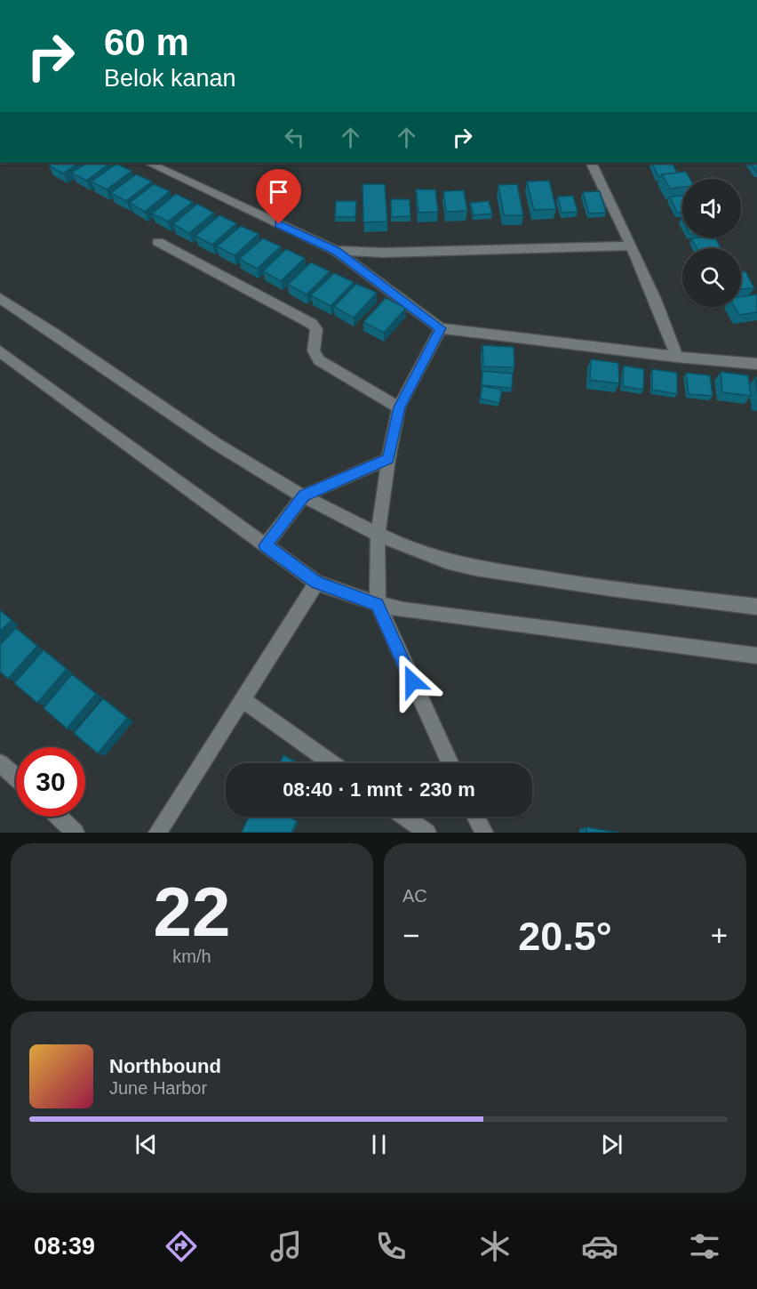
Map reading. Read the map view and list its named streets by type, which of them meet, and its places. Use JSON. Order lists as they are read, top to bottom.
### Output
{
  "page": {
    "turn": ["60 m", "Belok kanan"],
    "limit": "30",
    "trip": "08:40 · 1 mnt · 230 m",
    "tile": [
      ["22", "km/h"],
      "AC"
    ],
    "heat": ["−", "20.5°", "+"],
    "song": ["Northbound", "June Harbor"],
    "tabs": "08:39"
  }
}
